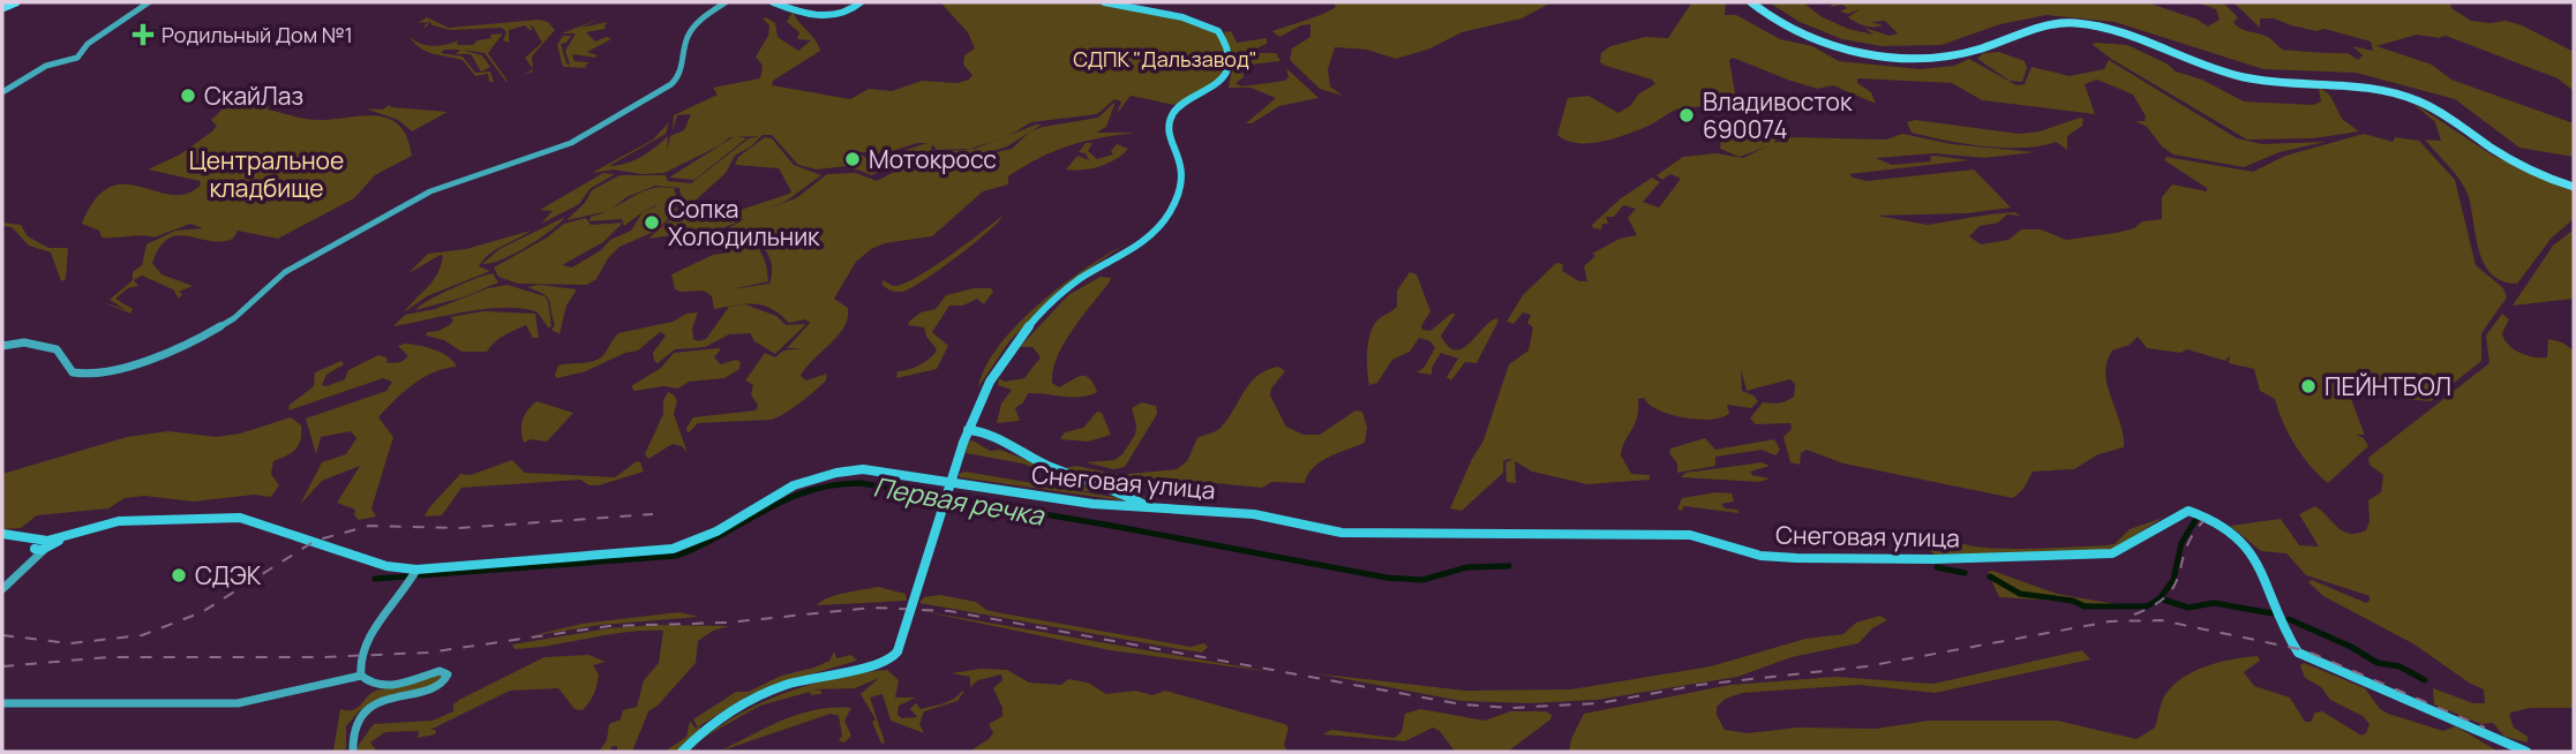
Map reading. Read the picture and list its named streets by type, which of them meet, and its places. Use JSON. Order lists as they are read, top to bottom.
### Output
{
  "streets": {
    "main road": ["Снеговая улица"]
  },
  "water": ["Первая речка"],
  "parks": ["СДПК \"Дальзавод\"", "Центральное кладбище"],
  "places": {
    "health": ["Родильный Дом №1"],
    "other": [
      "СкайЛаз",
      "Владивосток 690074",
      "Мотокросс",
      "Сопка Холодильник",
      "ПЕЙНТБОЛ",
      "СДЭК"
    ]
  }
}
